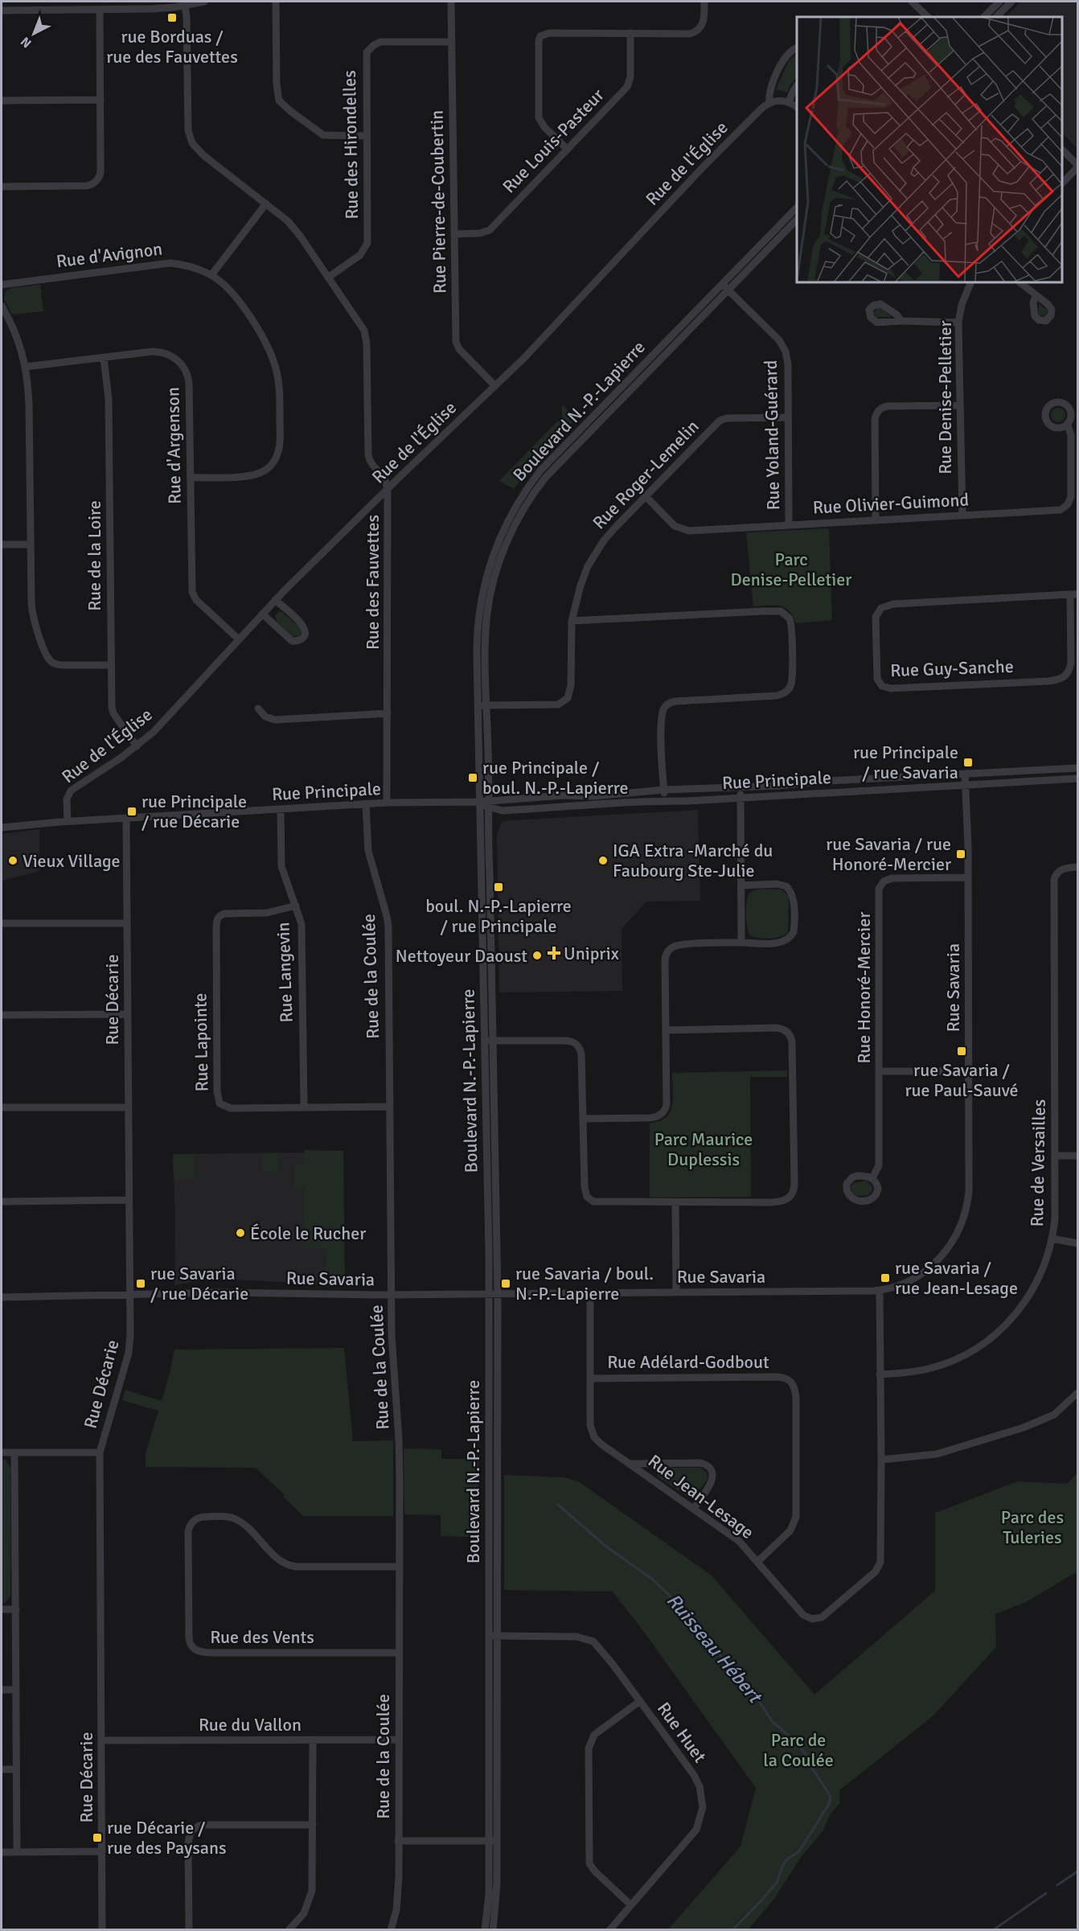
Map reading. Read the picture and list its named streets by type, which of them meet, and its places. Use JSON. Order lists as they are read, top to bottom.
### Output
{
  "streets": {
    "street": [
      "Rue Louis-Pasteur",
      "Rue des Hirondelles",
      "Rue de l'Église",
      "Rue Pierre-de-Coubertin",
      "Rue d'Avignon",
      "Rue Denise-Pelletier",
      "Boulevard N.-P.-Lapierre",
      "Rue Yoland-Guérard",
      "Rue d'Argenson",
      "Rue Roger-Lemelin",
      "Rue Olivier-Guimond",
      "Rue de la Loire",
      "Rue des Fauvettes",
      "Rue Guy-Sanche",
      "Rue Principale",
      "Rue Langevin",
      "Rue de la Coulée",
      "Rue Honoré-Mercier",
      "Rue Savaria",
      "Rue Décarie",
      "Rue Lapointe",
      "Rue de Versailles",
      "Rue Adélard-Godbout",
      "Rue Jean-Lesage",
      "Rue des Vents",
      "Rue du Vallon",
      "Rue Huet"
    ]
  },
  "crossings": [
    ["Rue Louis-Pasteur", "Rue Pierre-de-Coubertin"],
    ["Rue des Hirondelles", "Rue Pierre-de-Coubertin"],
    ["Rue des Hirondelles", "Rue des Fauvettes"],
    ["Rue de l'Église", "Rue Pierre-de-Coubertin"],
    ["Rue de l'Église", "Rue d'Argenson"],
    ["Rue de l'Église", "Rue de la Loire"],
    ["Rue de l'Église", "Rue des Fauvettes"],
    ["Rue de l'Église", "Rue Principale"],
    ["Rue d'Avignon", "Rue d'Argenson"],
    ["Rue Denise-Pelletier", "Rue Olivier-Guimond"],
    ["Boulevard N.-P.-Lapierre", "Rue Yoland-Guérard"],
    ["Boulevard N.-P.-Lapierre", "Rue Roger-Lemelin"],
    ["Boulevard N.-P.-Lapierre", "Rue Principale"],
    ["Boulevard N.-P.-Lapierre", "Rue Savaria"],
    ["Boulevard N.-P.-Lapierre", "Rue Huet"],
    ["Rue Yoland-Guérard", "Rue Roger-Lemelin"],
    ["Rue Yoland-Guérard", "Rue Olivier-Guimond"],
    ["Rue d'Argenson", "Rue de la Loire"],
    ["Rue Roger-Lemelin", "Rue Olivier-Guimond"],
    ["Rue des Fauvettes", "Rue Principale"],
    ["Rue Principale", "Rue Langevin"],
    ["Rue Principale", "Rue de la Coulée"],
    ["Rue Principale", "Rue Savaria"],
    ["Rue Principale", "Rue Décarie"],
    ["Rue Langevin", "Rue Lapointe"],
    ["Rue de la Coulée", "Rue Savaria"],
    ["Rue de la Coulée", "Rue Lapointe"],
    ["Rue de la Coulée", "Rue des Vents"],
    ["Rue de la Coulée", "Rue du Vallon"],
    ["Rue Honoré-Mercier", "Rue Savaria"],
    ["Rue Savaria", "Rue Décarie"],
    ["Rue Savaria", "Rue Jean-Lesage"],
    ["Rue Décarie", "Rue du Vallon"],
    ["Rue de Versailles", "Rue Jean-Lesage"],
    ["Rue Adélard-Godbout", "Rue Jean-Lesage"]
  ],
  "water": ["Ruisseau Hébert"],
  "parks": [
    "Parc Denise-Pelletier",
    "Parc Maurice Duplessis",
    "Parc des Tuleries",
    "Parc de la Coulée"
  ],
  "places": {
    "transit": [
      "rue Borduas / rue des Fauvettes",
      "rue Principale / rue Savaria",
      "rue Principale / boul. N.-P.-Lapierre",
      "rue Principale / rue Décarie",
      "rue Savaria / rue Honoré-Mercier",
      "boul. N.-P.-Lapierre / rue Principale",
      "rue Savaria / rue Paul-Sauvé",
      "rue Savaria / rue Jean-Lesage",
      "rue Savaria / rue Décarie",
      "rue Savaria / boul. N.-P.-Lapierre",
      "rue Décarie / rue des Paysans"
    ],
    "other": [
      "Vieux Village",
      "IGA Extra -Marché du Faubourg Ste-Julie",
      "Nettoyeur Daoust",
      "École le Rucher"
    ],
    "health": ["Uniprix"]
  },
  "north": "bottom left"
}
